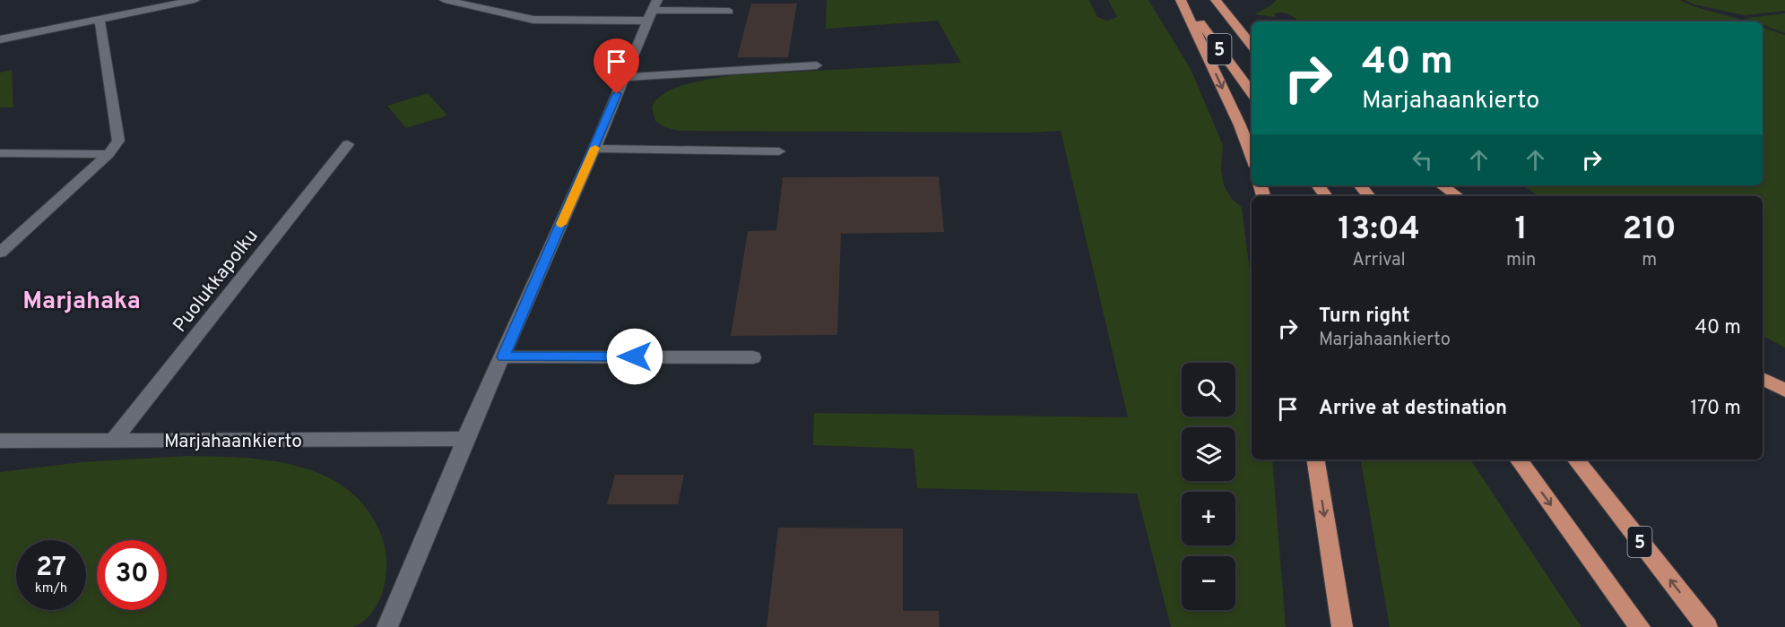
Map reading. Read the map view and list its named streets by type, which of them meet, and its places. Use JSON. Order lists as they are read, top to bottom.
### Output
{
  "streets": {
    "highway": ["5"],
    "street": ["Puolukkapolku", "Marjahaankierto"]
  },
  "crossings": [
    ["Puolukkapolku", "Marjahaankierto"]
  ],
  "districts": ["Marjahaka"],
  "page": {
    "turn": ["40 m", "Marjahaankierto"],
    "eta": [
      "13:04",
      "Arrival",
      "1",
      "min",
      "210",
      "m"
    ],
    "list": [
      {
        "name": "Turn right",
        "note": "Marjahaankierto",
        "value": "40 m"
      },
      {
        "name": "Arrive at destination",
        "value": "170 m"
      }
    ],
    "map_buttons": ["+", "−"],
    "speed": "27 km/h",
    "limit": "30"
  }
}
